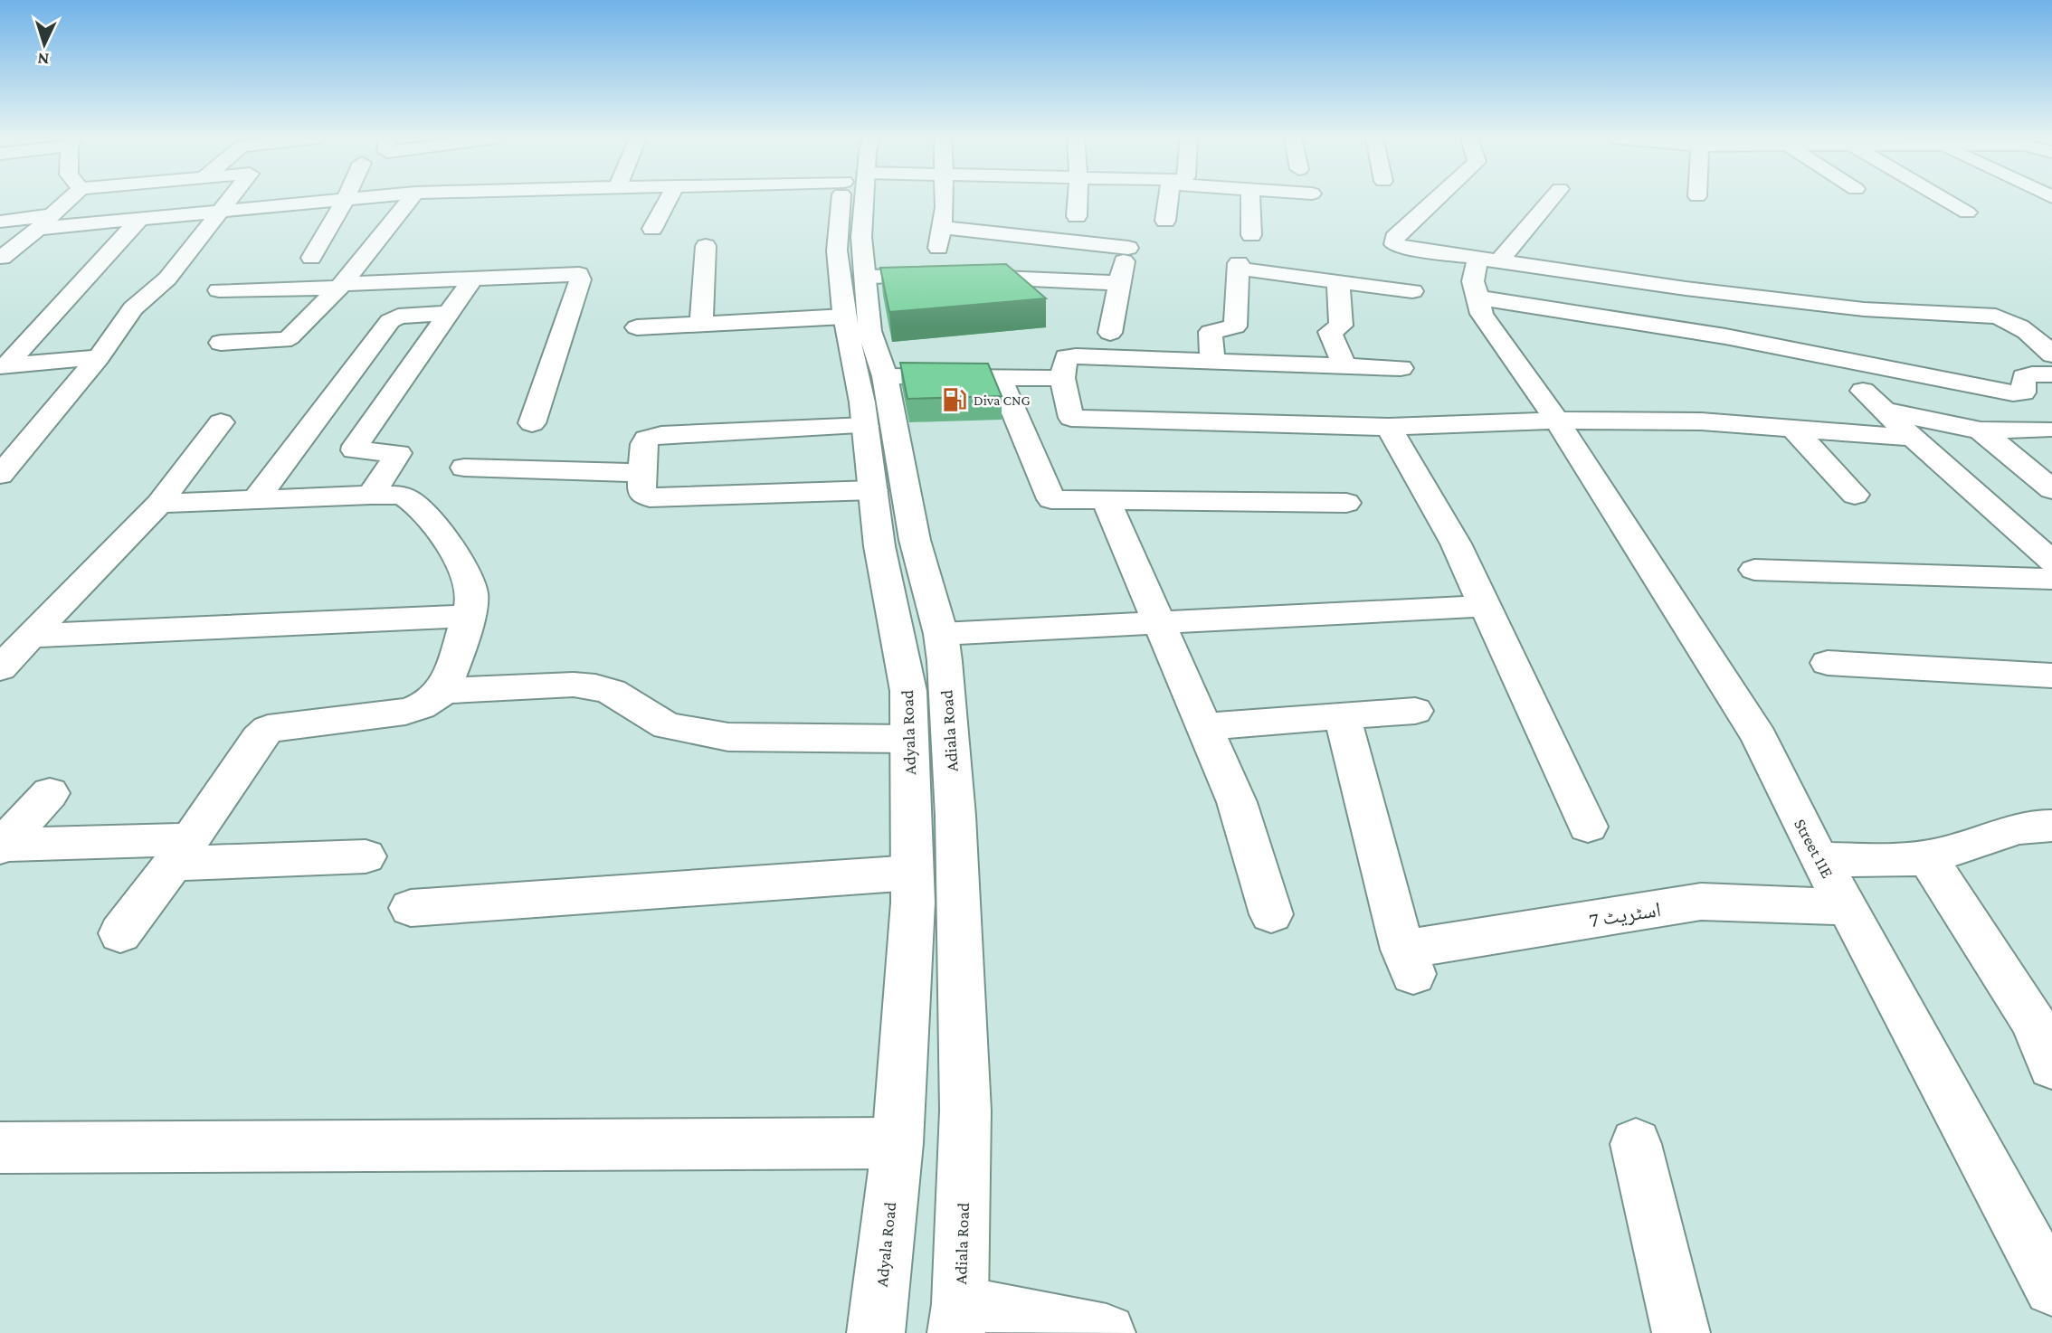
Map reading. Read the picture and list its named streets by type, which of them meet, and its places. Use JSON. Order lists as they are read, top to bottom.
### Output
{
  "streets": {
    "street": [
      "Adiala Road",
      "Adyala Road",
      "Street 11E",
      "اسٹریٹ 7"
    ]
  },
  "crossings": [
    ["Street 11E", "اسٹریٹ 7"]
  ],
  "places": {
    "fuel station": ["Diva CNG"]
  },
  "north": "bottom"
}
